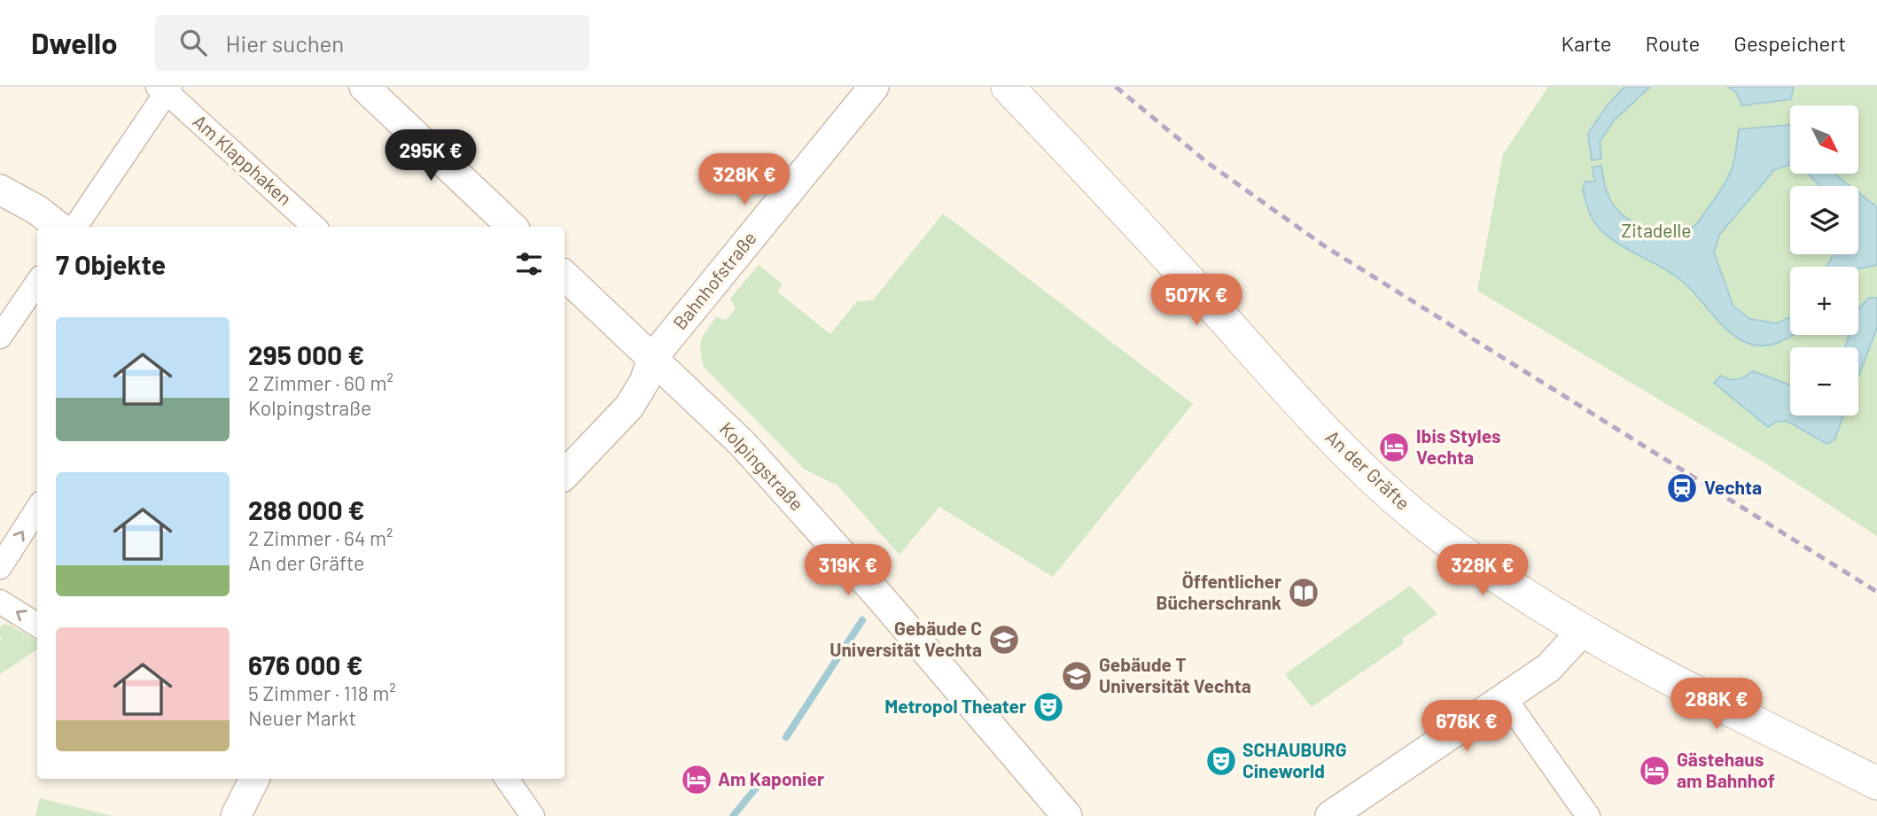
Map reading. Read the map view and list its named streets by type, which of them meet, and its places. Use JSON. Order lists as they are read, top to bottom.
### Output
{
  "streets": {
    "main road": ["An der Gräfte"],
    "street": ["Am Klapphaken", "Bahnhofstraße", "Kolpingstraße"]
  },
  "crossings": [
    ["Bahnhofstraße", "Kolpingstraße"]
  ],
  "parks": ["Zitadelle"],
  "places": {
    "hotel": ["Ibis Styles Vechta", "Gästehaus am Bahnhof", "Am Kaponier"],
    "station": ["Vechta"],
    "library": ["Öffentlicher Bücherschrank"],
    "school or university": ["Gebäude C Universität Vechta", "Gebäude T Universität Vechta"],
    "theatre": ["Metropol Theater", "SCHAUBURG Cineworld"]
  },
  "north": "bottom right",
  "page": {
    "header": "Dwello",
    "search": "Hier suchen",
    "nav": ["Karte", "Route", "Gespeichert"],
    "map_buttons": ["+", "−"],
    "price": [
      "295K €",
      "328K €",
      "507K €",
      "319K €",
      "328K €",
      "288K €",
      "676K €"
    ],
    "heading": "7 Objekte",
    "list": [
      {
        "name": "295 000 €",
        "note": "2 Zimmer · 60 m² · Kolpingstraße"
      },
      {
        "name": "288 000 €",
        "note": "2 Zimmer · 64 m² · An der Gräfte"
      },
      {
        "name": "676 000 €",
        "note": "5 Zimmer · 118 m² · Neuer Markt"
      }
    ]
  }
}
